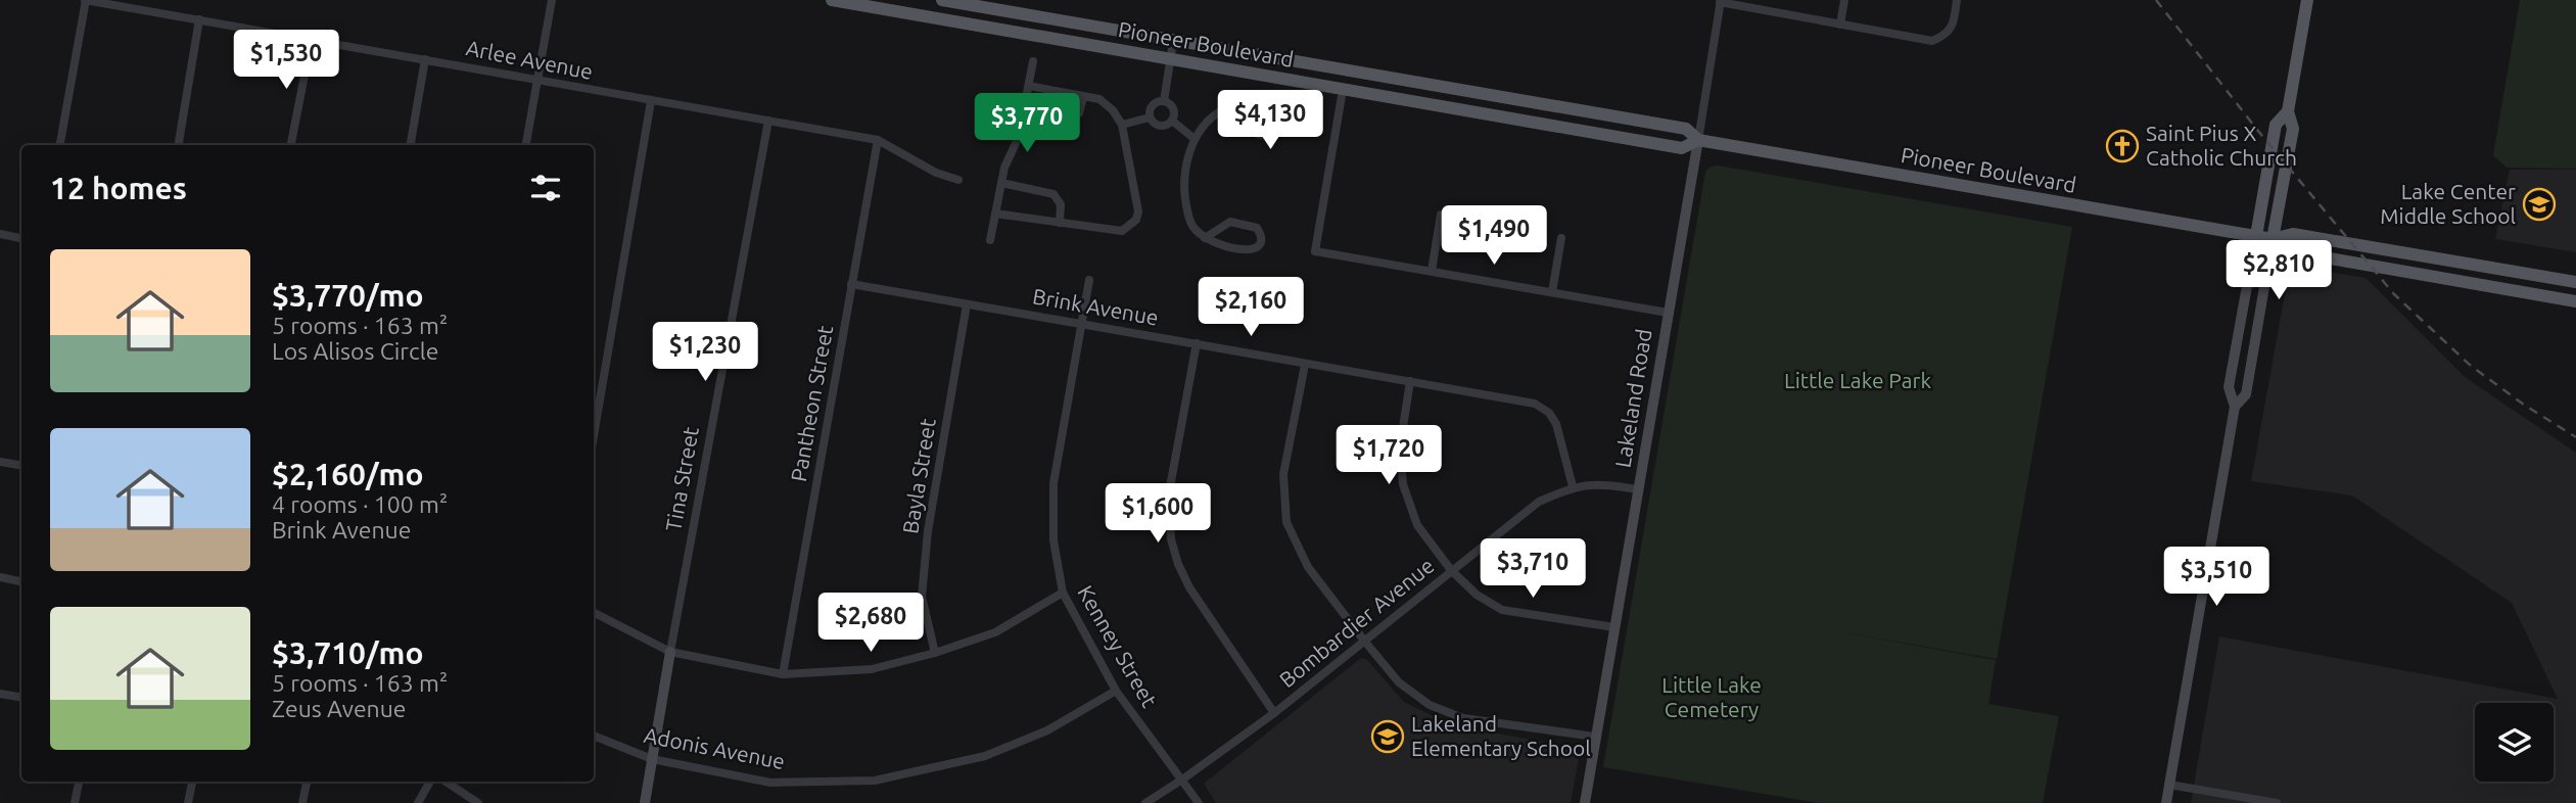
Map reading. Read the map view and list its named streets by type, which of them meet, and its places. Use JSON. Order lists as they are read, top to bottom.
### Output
{
  "streets": {
    "main road": ["Pioneer Boulevard"],
    "street": [
      "Arlee Avenue",
      "Brink Avenue",
      "Lakeland Road",
      "Pantheon Street",
      "Bayla Street",
      "Tina Street",
      "Bombardier Avenue",
      "Kenney Street",
      "Adonis Avenue"
    ]
  },
  "crossings": [
    ["Pioneer Boulevard", "Lakeland Road"],
    ["Arlee Avenue", "Pantheon Street"],
    ["Arlee Avenue", "Tina Street"],
    ["Brink Avenue", "Pantheon Street"],
    ["Brink Avenue", "Bayla Street"],
    ["Brink Avenue", "Bombardier Avenue"],
    ["Brink Avenue", "Kenney Street"],
    ["Lakeland Road", "Bombardier Avenue"],
    ["Tina Street", "Adonis Avenue"],
    ["Bombardier Avenue", "Kenney Street"],
    ["Kenney Street", "Adonis Avenue"]
  ],
  "parks": ["Little Lake Park", "Little Lake Cemetery"],
  "places": {
    "church": ["Saint Pius X Catholic Church"],
    "school or university": ["Lake Center Middle School", "Lakeland Elementary School"]
  },
  "page": {
    "price": [
      "$1,530",
      "$4,130",
      "$3,770",
      "$1,490",
      "$2,810",
      "$2,160",
      "$1,230",
      "$1,720",
      "$1,600",
      "$3,710",
      "$3,510",
      "$2,680"
    ],
    "heading": "12 homes",
    "list": [
      {
        "name": "$3,770/mo",
        "note": "5 rooms · 163 m² · Los Alisos Circle"
      },
      {
        "name": "$2,160/mo",
        "note": "4 rooms · 100 m² · Brink Avenue"
      },
      {
        "name": "$3,710/mo",
        "note": "5 rooms · 163 m² · Zeus Avenue"
      }
    ]
  }
}
